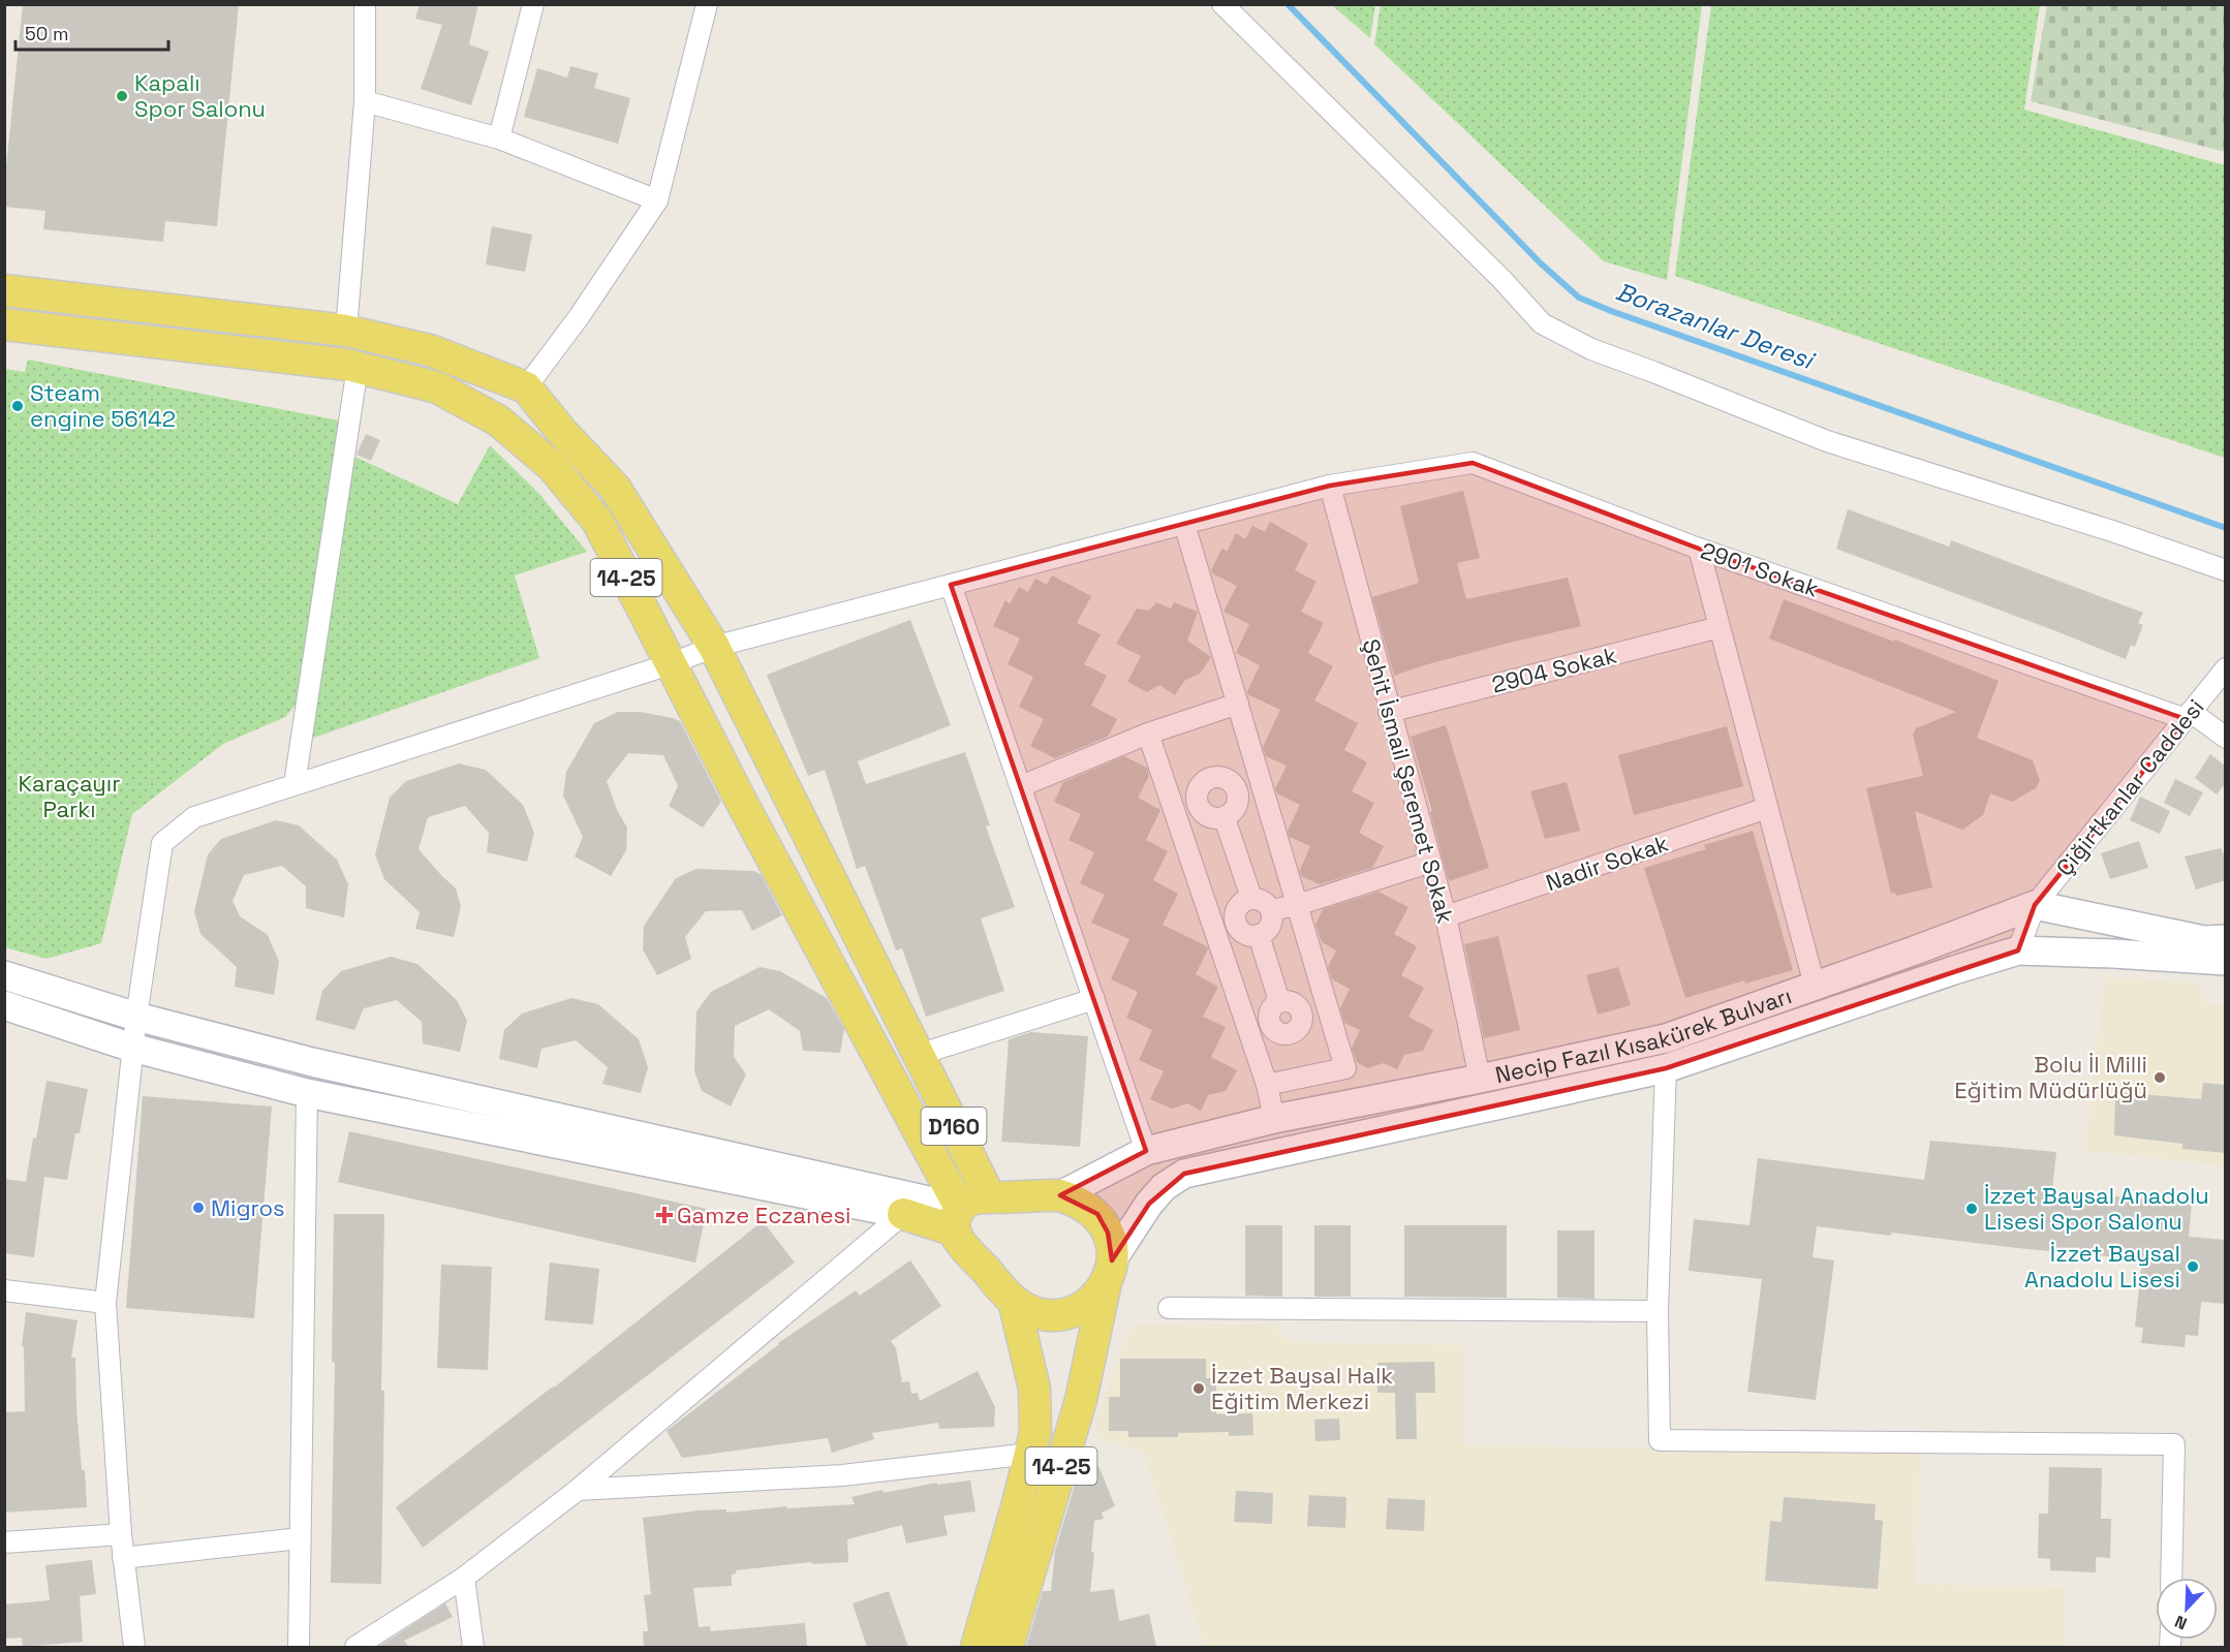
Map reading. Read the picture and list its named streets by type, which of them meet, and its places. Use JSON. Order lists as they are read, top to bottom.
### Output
{
  "streets": {
    "main road": ["14-25", "Necip Fazıl Kısakürek Bulvarı", "D160"],
    "street": [
      "2901 Sokak",
      "2904 Sokak",
      "Şehit İsmail Şeremet Sokak",
      "Çiğirtkanlar Caddesi",
      "Nadir Sokak"
    ]
  },
  "crossings": [
    ["2901 Sokak", "14-25"],
    ["2901 Sokak", "Şehit İsmail Şeremet Sokak"],
    ["2901 Sokak", "Çiğirtkanlar Caddesi"],
    ["14-25", "Necip Fazıl Kısakürek Bulvarı"],
    ["14-25", "D160"],
    ["2904 Sokak", "Şehit İsmail Şeremet Sokak"],
    ["Şehit İsmail Şeremet Sokak", "Nadir Sokak"],
    ["Şehit İsmail Şeremet Sokak", "Necip Fazıl Kısakürek Bulvarı"],
    ["Çiğirtkanlar Caddesi", "Necip Fazıl Kısakürek Bulvarı"],
    ["Necip Fazıl Kısakürek Bulvarı", "D160"]
  ],
  "water": ["Borazanlar Deresi"],
  "parks": ["Karaçayır Parkı"],
  "places": {
    "other": [
      "Kapalı Spor Salonu",
      "Steam engine 56142",
      "Bolu İl Milli Eğitim Müdürlüğü",
      "Migros",
      "İzzet Baysal Anadolu Lisesi Spor Salonu",
      "İzzet Baysal Anadolu Lisesi",
      "İzzet Baysal Halk Eğitim Merkezi"
    ],
    "health": ["Gamze Eczanesi"]
  },
  "scale_bar": "50 m",
  "north": "bottom left"
}
